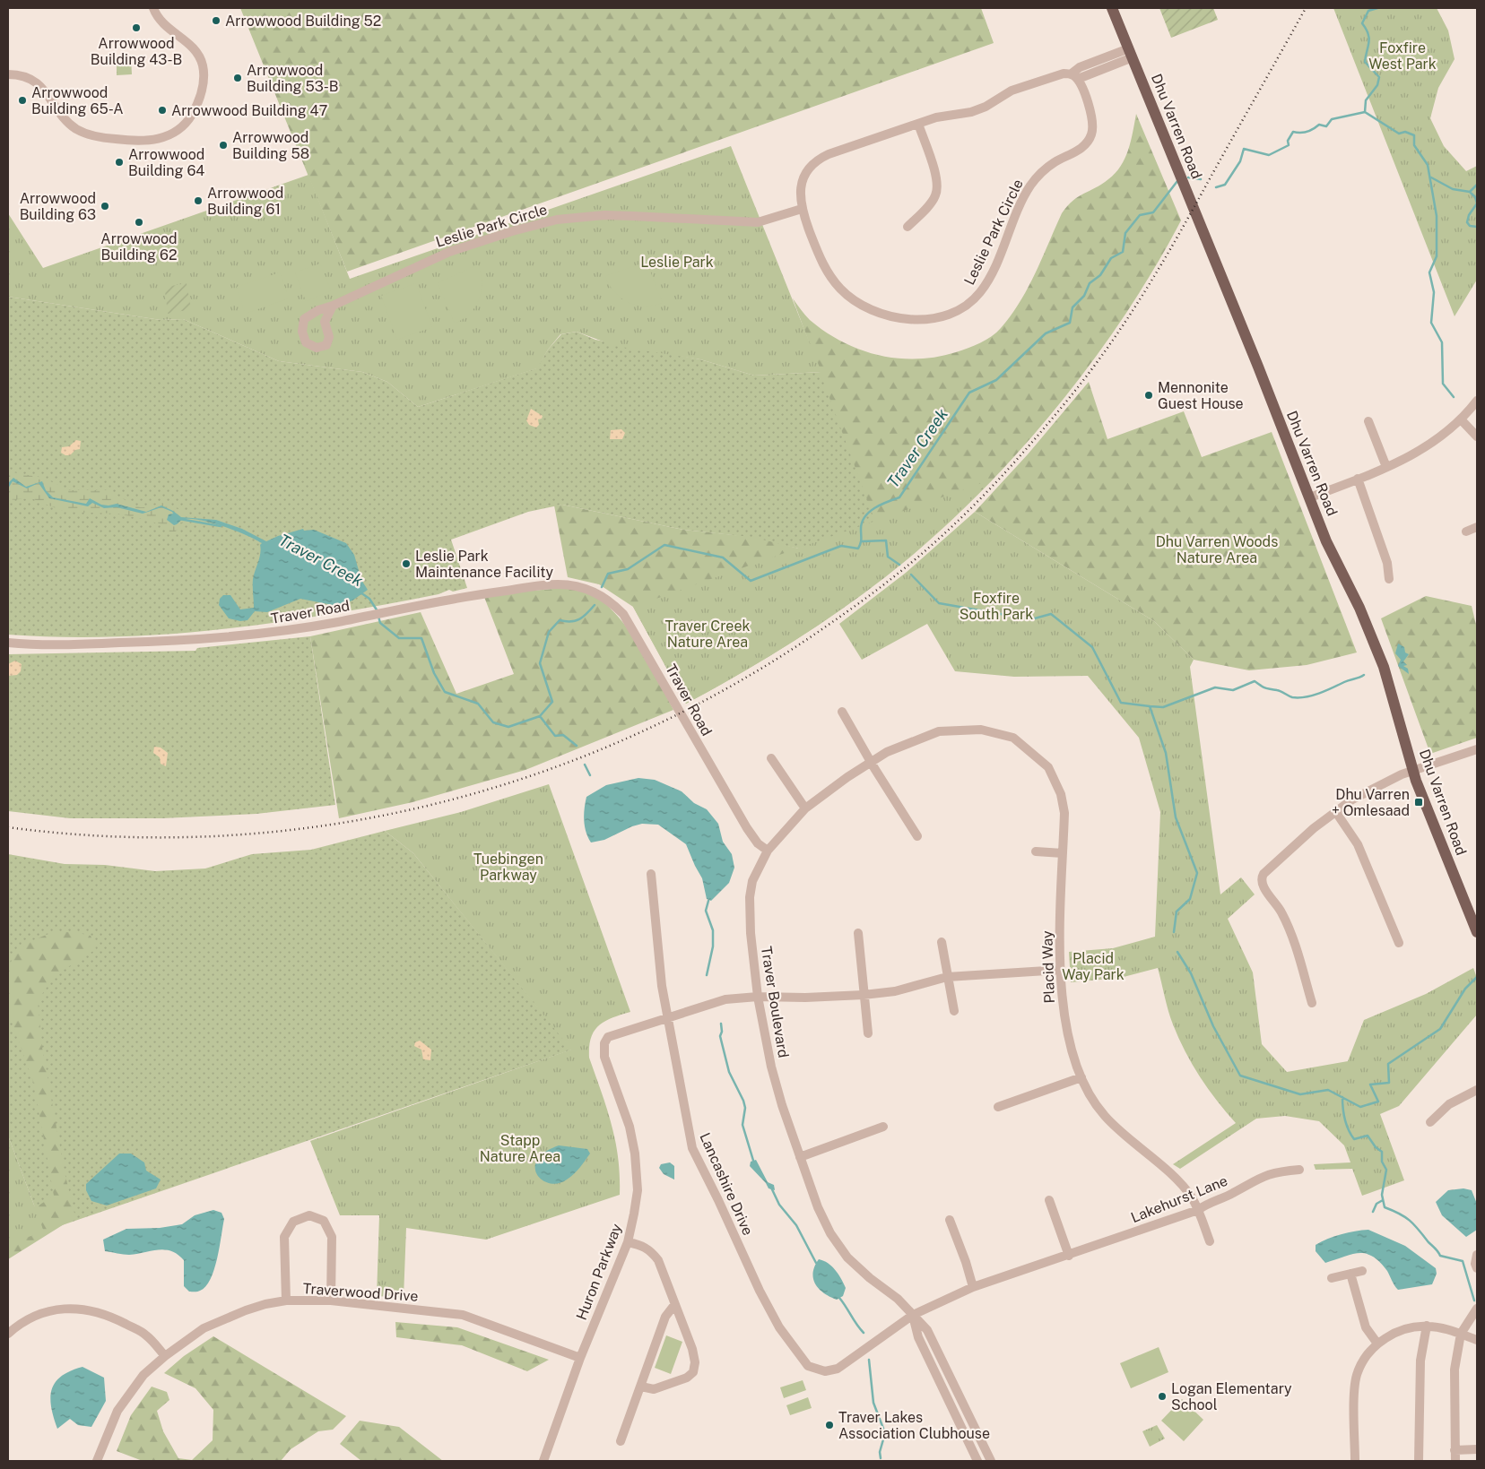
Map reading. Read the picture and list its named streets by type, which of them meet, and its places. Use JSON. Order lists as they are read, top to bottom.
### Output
{
  "streets": {
    "main road": ["Dhu Varren Road"],
    "street": [
      "Leslie Park Circle",
      "Traver Road",
      "Placid Way",
      "Traver Boulevard",
      "Lancashire Drive",
      "Lakehurst Lane",
      "Huron Parkway",
      "Traverwood Drive"
    ]
  },
  "crossings": [
    ["Dhu Varren Road", "Leslie Park Circle"],
    ["Traver Road", "Placid Way"],
    ["Traver Road", "Traver Boulevard"],
    ["Placid Way", "Traver Boulevard"],
    ["Placid Way", "Lakehurst Lane"],
    ["Traver Boulevard", "Lancashire Drive"],
    ["Traver Boulevard", "Lakehurst Lane"],
    ["Lancashire Drive", "Lakehurst Lane"],
    ["Lancashire Drive", "Huron Parkway"],
    ["Huron Parkway", "Traverwood Drive"]
  ],
  "water": ["Traver Creek"],
  "parks": [
    "Foxfire West Park",
    "Leslie Park",
    "Dhu Varren Woods Nature Area",
    "Foxfire South Park",
    "Traver Creek Nature Area",
    "Tuebingen Parkway",
    "Placid Way Park",
    "Stapp Nature Area"
  ],
  "places": {
    "other": [
      "Arrowwood Building 52",
      "Arrowwood Building 43-B",
      "Arrowwood Building 53-B",
      "Arrowwood Building 65-A",
      "Arrowwood Building 47",
      "Arrowwood Building 58",
      "Arrowwood Building 64",
      "Arrowwood Building 61",
      "Arrowwood Building 63",
      "Arrowwood Building 62",
      "Mennonite Guest House",
      "Leslie Park Maintenance Facility",
      "Logan Elementary School",
      "Traver Lakes Association Clubhouse"
    ],
    "transit": ["Dhu Varren + Omlesaad"]
  }
}
